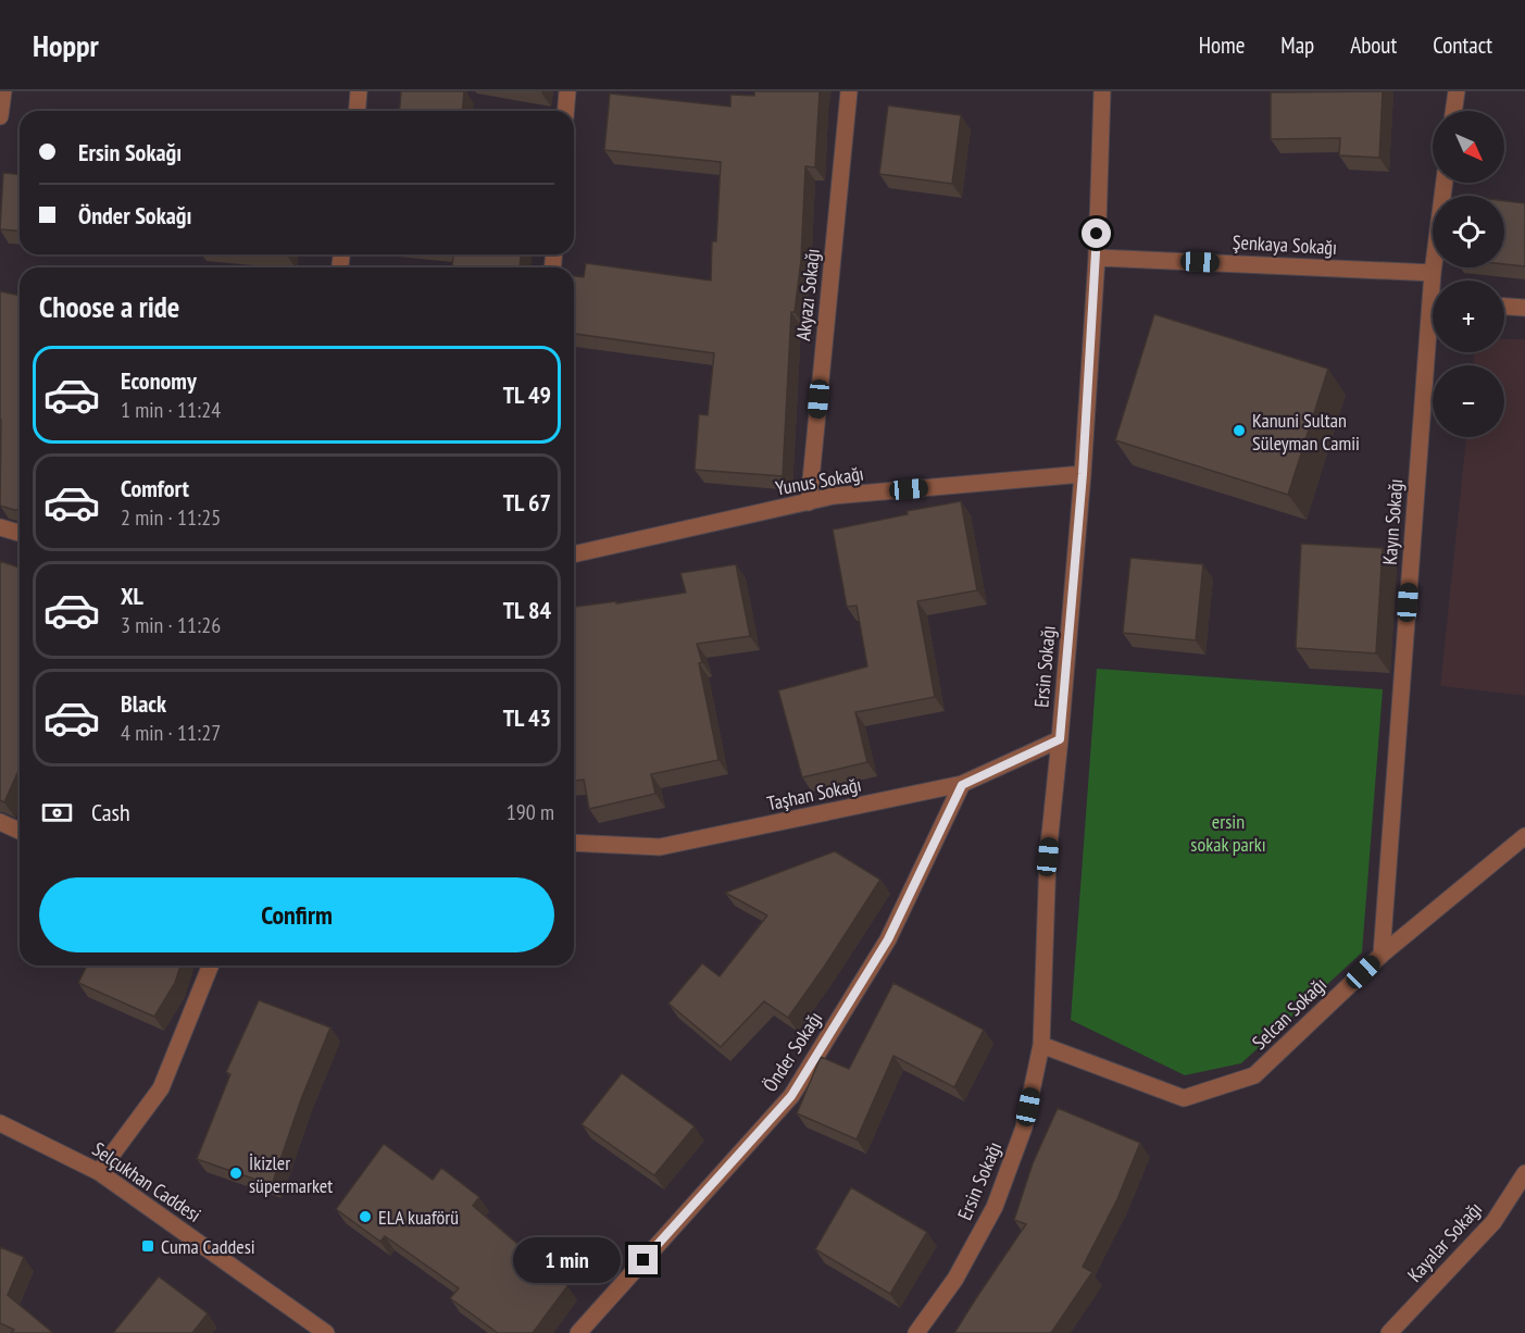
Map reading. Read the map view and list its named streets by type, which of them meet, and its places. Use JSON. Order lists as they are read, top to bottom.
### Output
{
  "streets": {
    "street": [
      "Şenkaya Sokağı",
      "Akyazı Sokağı",
      "Yunus Sokağı",
      "Kayın Sokağı",
      "Ersin Sokağı",
      "Taşhan Sokağı",
      "Selcan Sokağı",
      "Önder Sokağı",
      "Selçukhan Caddesi",
      "Kayalar Sokağı"
    ]
  },
  "crossings": [
    ["Şenkaya Sokağı", "Kayın Sokağı"],
    ["Şenkaya Sokağı", "Ersin Sokağı"],
    ["Akyazı Sokağı", "Yunus Sokağı"],
    ["Yunus Sokağı", "Ersin Sokağı"],
    ["Kayın Sokağı", "Selcan Sokağı"],
    ["Ersin Sokağı", "Taşhan Sokağı"],
    ["Ersin Sokağı", "Selcan Sokağı"],
    ["Taşhan Sokağı", "Önder Sokağı"]
  ],
  "parks": ["ersin sokak parkı"],
  "places": {
    "other": ["Kanuni Sultan Süleyman Camii", "İkizler süpermarket", "ELA kuaförü"],
    "transit": ["Cuma Caddesi"]
  },
  "north": "bottom right",
  "page": {
    "header": "Hoppr",
    "nav": [
      "Home",
      "Map",
      "About",
      "Contact"
    ],
    "map_buttons": ["+", "−"],
    "banner": ["Ersin Sokağı", "Önder Sokağı"],
    "heading": "Choose a ride",
    "list": [
      {
        "name": "Economy",
        "note": "1 min · 11:24",
        "value": "TL 49"
      },
      {
        "name": "Comfort",
        "note": "2 min · 11:25",
        "value": "TL 67"
      },
      {
        "name": "XL",
        "note": "3 min · 11:26",
        "value": "TL 84"
      },
      {
        "name": "Black",
        "note": "4 min · 11:27",
        "value": "TL 43"
      }
    ],
    "pay": ["Cash", "190 m"],
    "buttons": "Confirm",
    "bubble": "1 min"
  }
}
